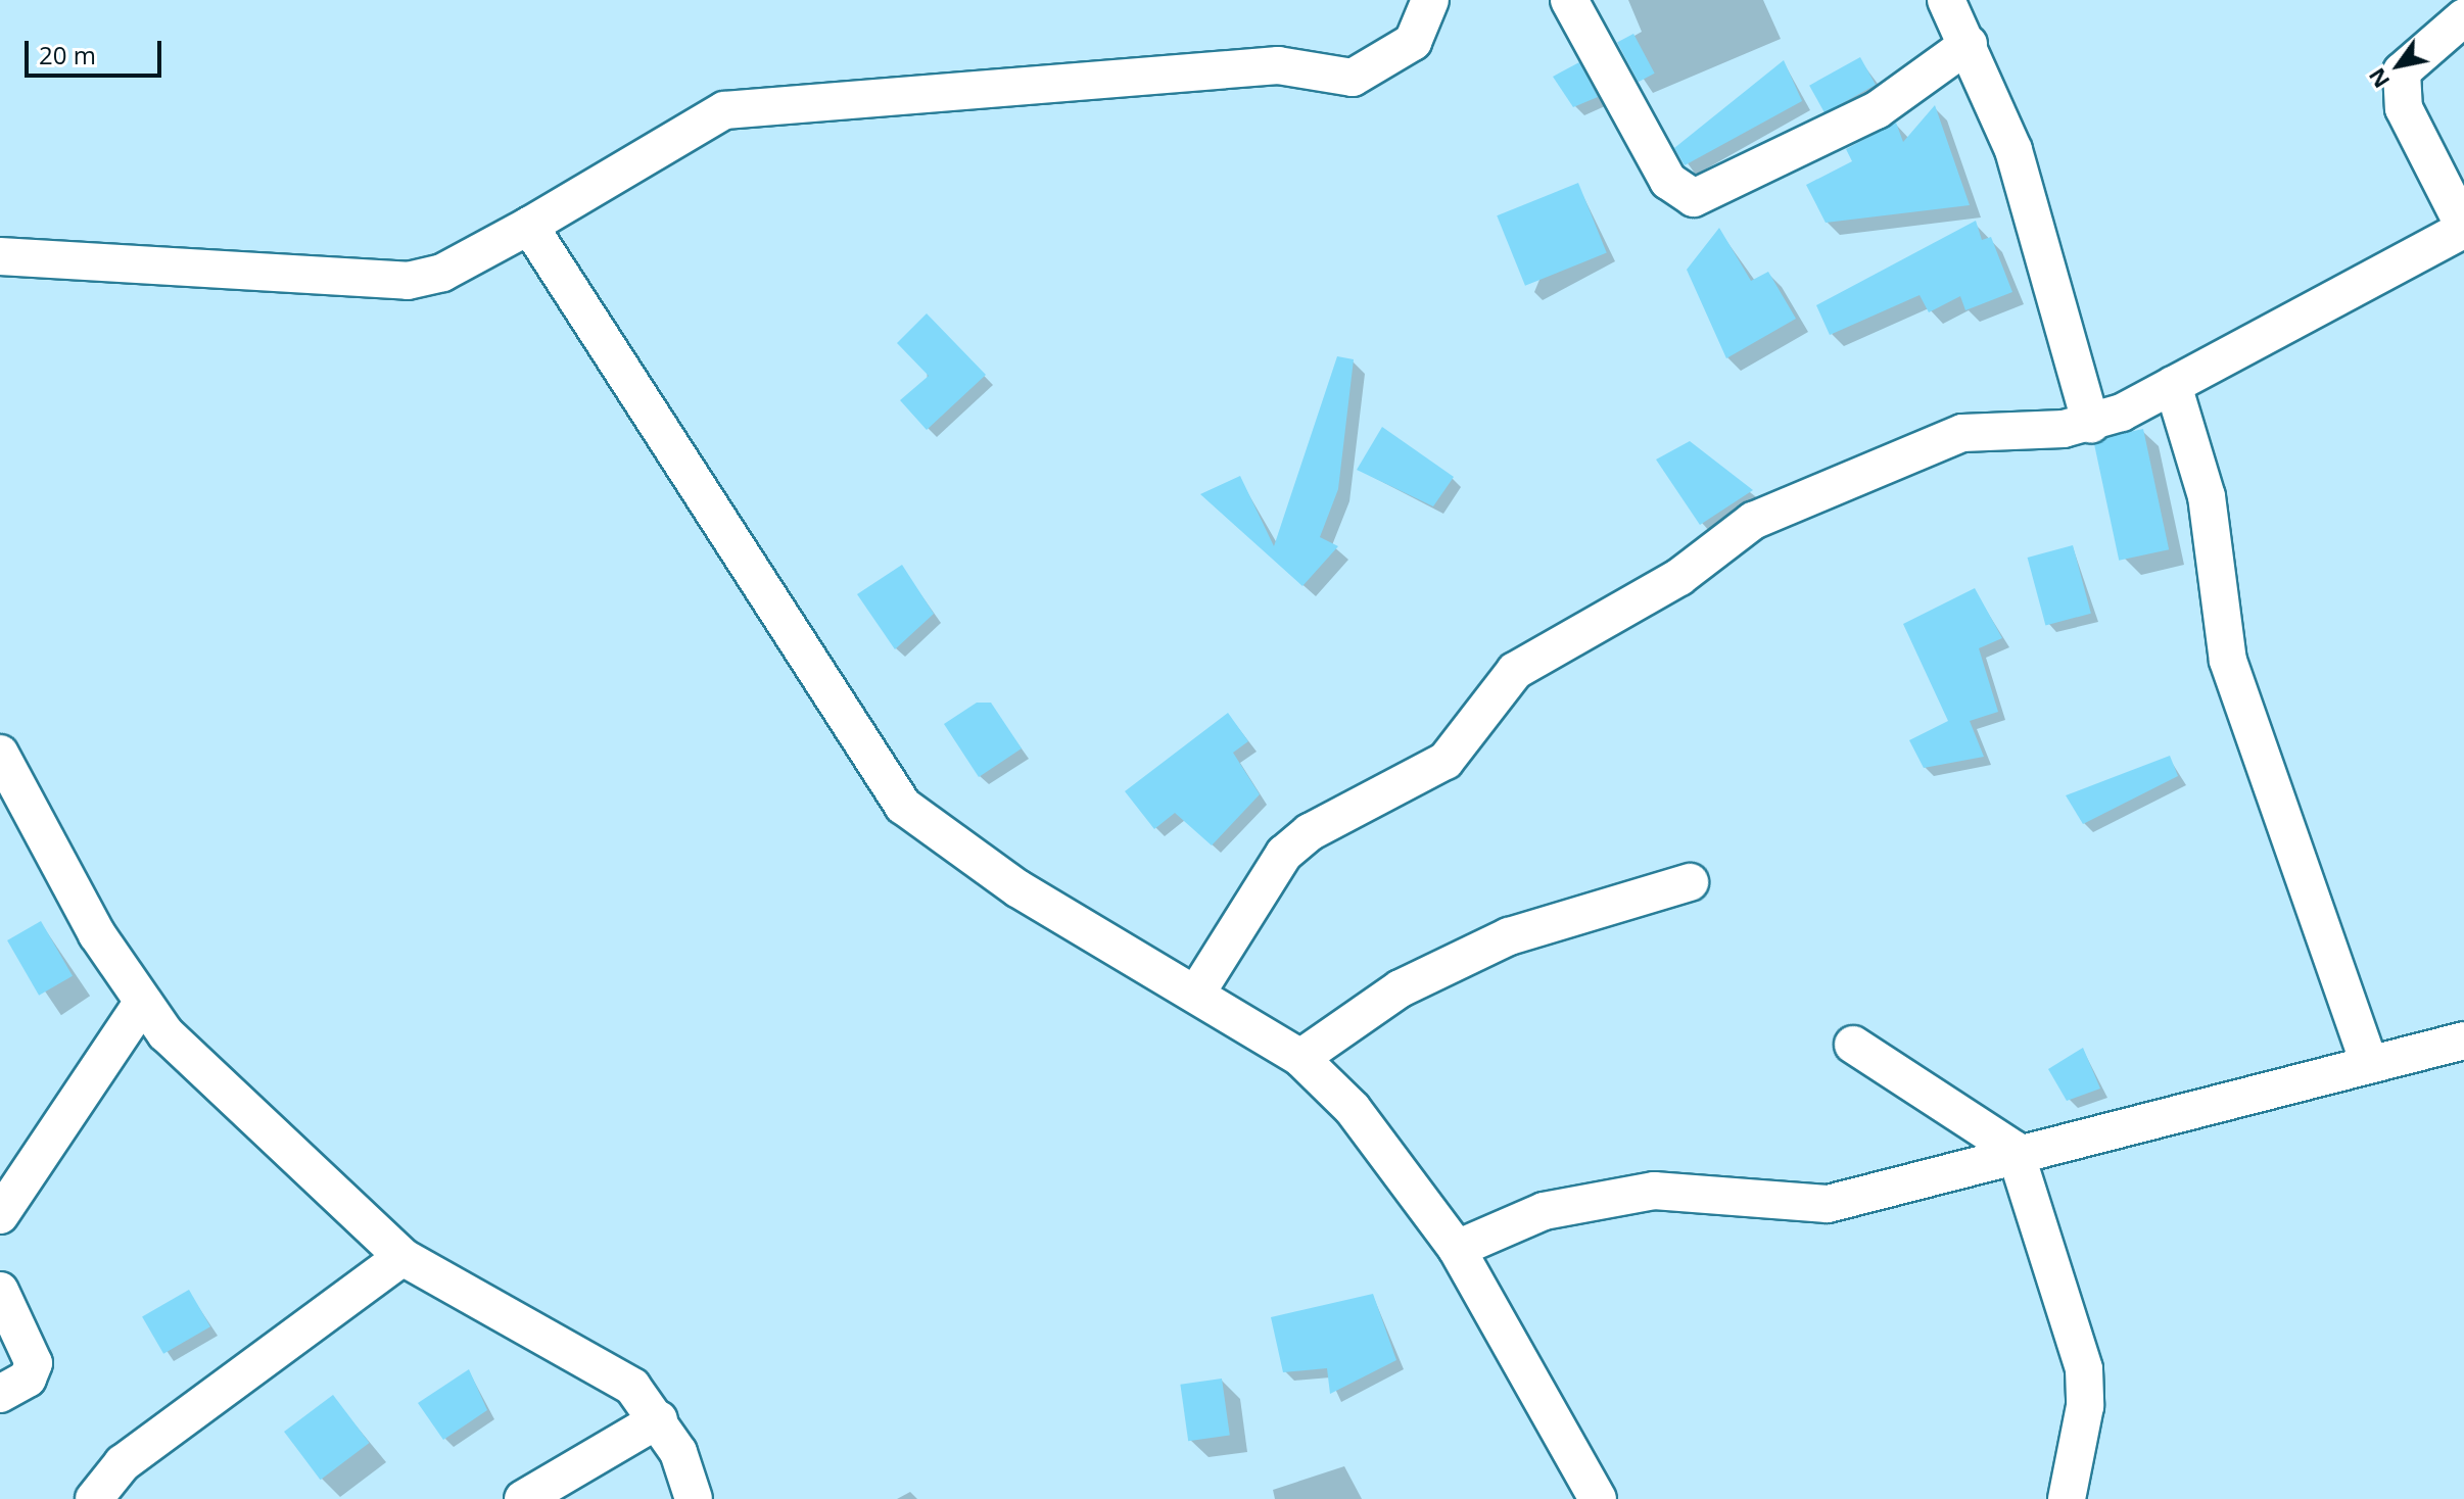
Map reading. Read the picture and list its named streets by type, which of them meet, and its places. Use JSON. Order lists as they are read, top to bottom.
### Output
{
  "scale_bar": "20 m",
  "north": "bottom left"
}
